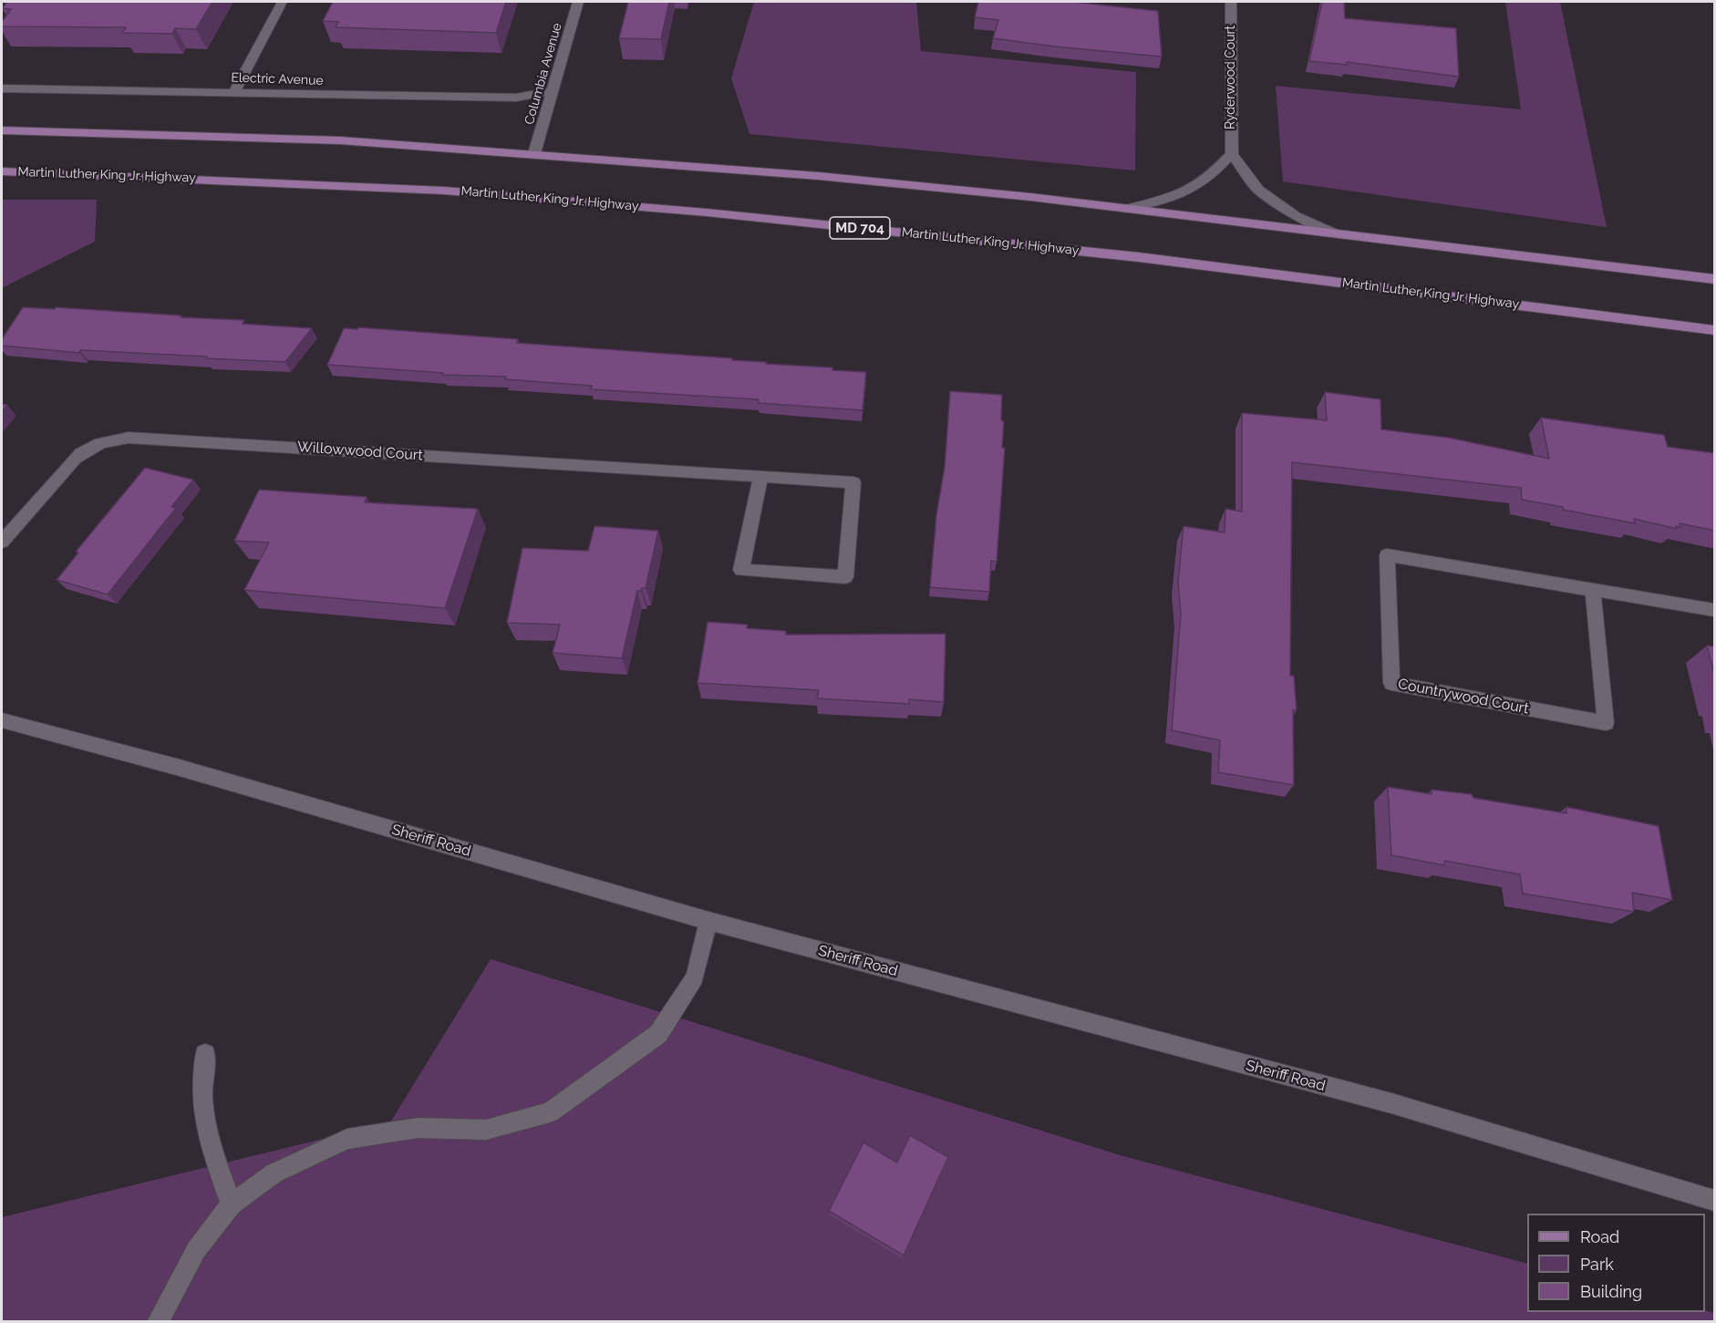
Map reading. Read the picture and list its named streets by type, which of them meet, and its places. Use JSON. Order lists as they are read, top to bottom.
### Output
{
  "streets": {
    "main road": ["Martin Luther King Jr. Highway", "MD 704"],
    "street": [
      "Columbia Avenue",
      "Ryderwood Court",
      "Electric Avenue",
      "Willowwood Court",
      "Countrywood Court",
      "Sheriff Road"
    ]
  },
  "crossings": [
    ["Columbia Avenue", "Electric Avenue"]
  ],
  "legend": ["Road", "Park", "Building"]
}
